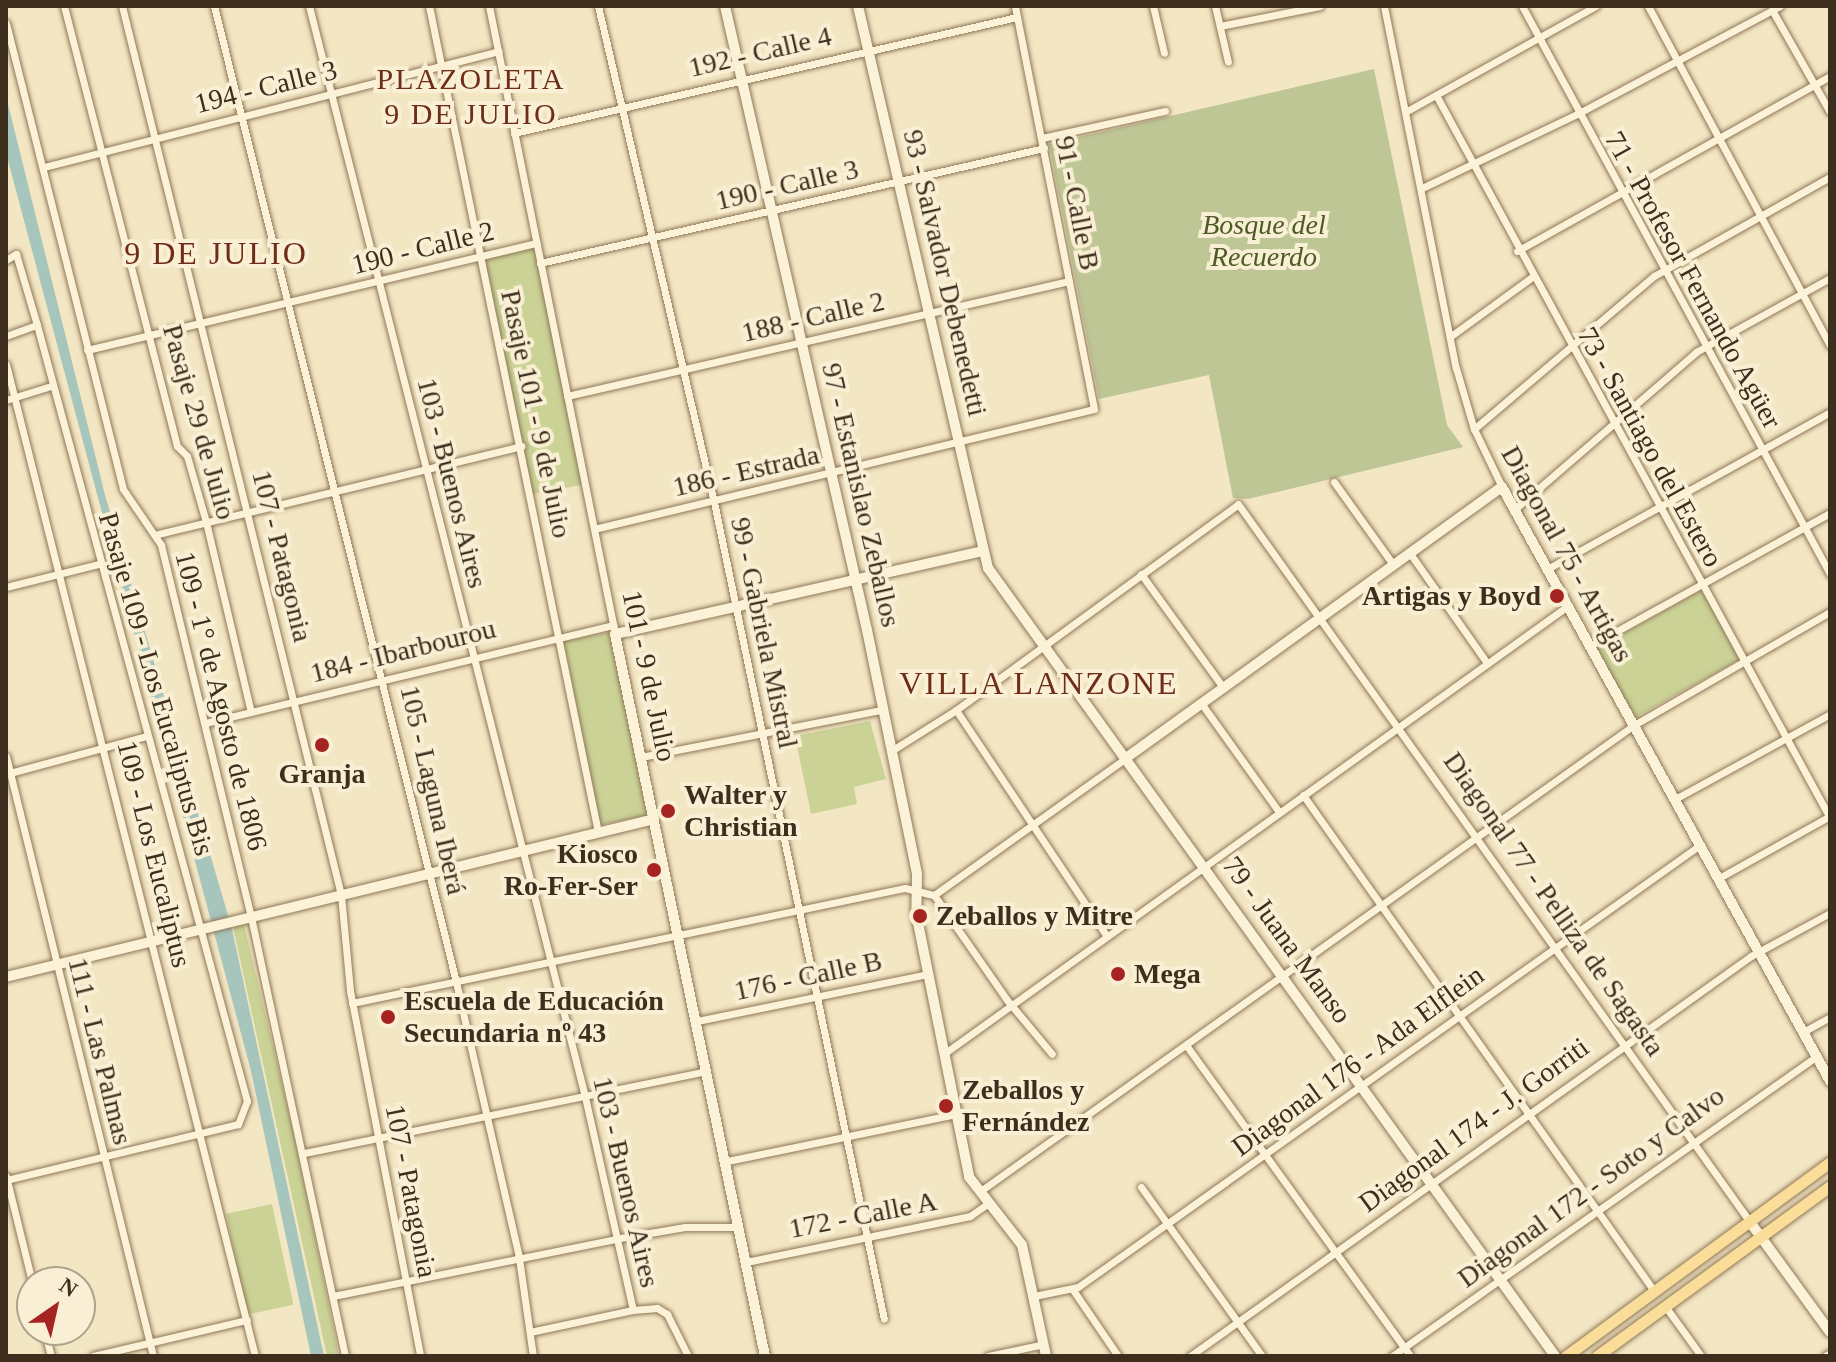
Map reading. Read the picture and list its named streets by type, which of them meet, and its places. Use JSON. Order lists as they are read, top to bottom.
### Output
{
  "streets": {
    "street": [
      "192 - Calle 4",
      "194 - Calle 3",
      "190 - Calle 3",
      "91 - Calle B",
      "190 - Calle 2",
      "93 - Salvador Debenedetti",
      "71 - Profesor Fernando Agüer",
      "188 - Calle 2",
      "Pasaje 101 - 9 de Julio",
      "Pasaje 29 de Julio",
      "73 - Santiago del Estero",
      "186 - Estrada",
      "103 - Buenos Aires",
      "97 - Estanislao Zeballos",
      "Diagonal 75 - Artigas",
      "107 - Patagonia",
      "99 - Gabriela Mistral",
      "184 - Ibarbourou",
      "101 - 9 de Julio",
      "Pasaje 109 - Los Eucaliptus Bis",
      "109 - 1° de Agosto de 1806",
      "105 - Laguna Iberá",
      "109 - Los Eucaliptus",
      "Diagonal 77 - Pelliza de Sagasta",
      "79 - Juana Manso",
      "176 - Calle B",
      "111 - Las Palmas",
      "Diagonal 176 - Ada Elflein",
      "Diagonal 174 - J. Gorriti",
      "Diagonal 172 - Soto y Calvo",
      "172 - Calle A"
    ]
  },
  "crossings": [
    ["192 - Calle 4", "91 - Calle B"],
    ["192 - Calle 4", "93 - Salvador Debenedetti"],
    ["192 - Calle 4", "97 - Estanislao Zeballos"],
    ["192 - Calle 4", "99 - Gabriela Mistral"],
    ["192 - Calle 4", "101 - 9 de Julio"],
    ["194 - Calle 3", "Pasaje 101 - 9 de Julio"],
    ["194 - Calle 3", "Pasaje 29 de Julio"],
    ["194 - Calle 3", "103 - Buenos Aires"],
    ["194 - Calle 3", "107 - Patagonia"],
    ["194 - Calle 3", "101 - 9 de Julio"],
    ["194 - Calle 3", "109 - 1° de Agosto de 1806"],
    ["194 - Calle 3", "105 - Laguna Iberá"],
    ["190 - Calle 3", "91 - Calle B"],
    ["190 - Calle 3", "93 - Salvador Debenedetti"],
    ["190 - Calle 3", "97 - Estanislao Zeballos"],
    ["190 - Calle 3", "99 - Gabriela Mistral"],
    ["190 - Calle 3", "101 - 9 de Julio"],
    ["91 - Calle B", "188 - Calle 2"],
    ["91 - Calle B", "186 - Estrada"],
    ["190 - Calle 2", "Pasaje 101 - 9 de Julio"],
    ["190 - Calle 2", "Pasaje 29 de Julio"],
    ["190 - Calle 2", "103 - Buenos Aires"],
    ["190 - Calle 2", "107 - Patagonia"],
    ["190 - Calle 2", "101 - 9 de Julio"],
    ["190 - Calle 2", "109 - 1° de Agosto de 1806"],
    ["190 - Calle 2", "105 - Laguna Iberá"],
    ["93 - Salvador Debenedetti", "188 - Calle 2"],
    ["93 - Salvador Debenedetti", "186 - Estrada"],
    ["93 - Salvador Debenedetti", "184 - Ibarbourou"],
    ["93 - Salvador Debenedetti", "79 - Juana Manso"],
    ["188 - Calle 2", "97 - Estanislao Zeballos"],
    ["188 - Calle 2", "99 - Gabriela Mistral"],
    ["188 - Calle 2", "101 - 9 de Julio"],
    ["Pasaje 101 - 9 de Julio", "184 - Ibarbourou"],
    ["Pasaje 29 de Julio", "184 - Ibarbourou"],
    ["186 - Estrada", "97 - Estanislao Zeballos"],
    ["186 - Estrada", "99 - Gabriela Mistral"],
    ["186 - Estrada", "101 - 9 de Julio"],
    ["103 - Buenos Aires", "184 - Ibarbourou"],
    ["97 - Estanislao Zeballos", "184 - Ibarbourou"],
    ["97 - Estanislao Zeballos", "176 - Calle B"],
    ["97 - Estanislao Zeballos", "Diagonal 176 - Ada Elflein"],
    ["97 - Estanislao Zeballos", "172 - Calle A"],
    ["Diagonal 75 - Artigas", "Diagonal 176 - Ada Elflein"],
    ["Diagonal 75 - Artigas", "Diagonal 174 - J. Gorriti"],
    ["Diagonal 75 - Artigas", "Diagonal 172 - Soto y Calvo"],
    ["107 - Patagonia", "184 - Ibarbourou"],
    ["99 - Gabriela Mistral", "184 - Ibarbourou"],
    ["99 - Gabriela Mistral", "176 - Calle B"],
    ["99 - Gabriela Mistral", "172 - Calle A"],
    ["184 - Ibarbourou", "101 - 9 de Julio"],
    ["184 - Ibarbourou", "109 - 1° de Agosto de 1806"],
    ["184 - Ibarbourou", "105 - Laguna Iberá"],
    ["184 - Ibarbourou", "79 - Juana Manso"],
    ["101 - 9 de Julio", "176 - Calle B"],
    ["101 - 9 de Julio", "172 - Calle A"],
    ["Pasaje 109 - Los Eucaliptus Bis", "109 - Los Eucaliptus"],
    ["Diagonal 77 - Pelliza de Sagasta", "Diagonal 176 - Ada Elflein"],
    ["Diagonal 77 - Pelliza de Sagasta", "Diagonal 174 - J. Gorriti"],
    ["Diagonal 77 - Pelliza de Sagasta", "Diagonal 172 - Soto y Calvo"],
    ["79 - Juana Manso", "Diagonal 176 - Ada Elflein"],
    ["79 - Juana Manso", "Diagonal 174 - J. Gorriti"],
    ["79 - Juana Manso", "Diagonal 172 - Soto y Calvo"]
  ],
  "districts": ["PLAZOLETA 9 DE JULIO", "9 DE JULIO", "VILLA LANZONE"],
  "parks": ["Bosque del Recuerdo"],
  "places": [
    "Artigas y Boyd",
    "Granja",
    "Walter y Christian",
    "Kiosco Ro-Fer-Ser",
    "Zeballos y Mitre",
    "Mega",
    "Escuela de Educación Secundaria nº 43",
    "Zeballos y Fernández"
  ],
  "north": "top right"
}
